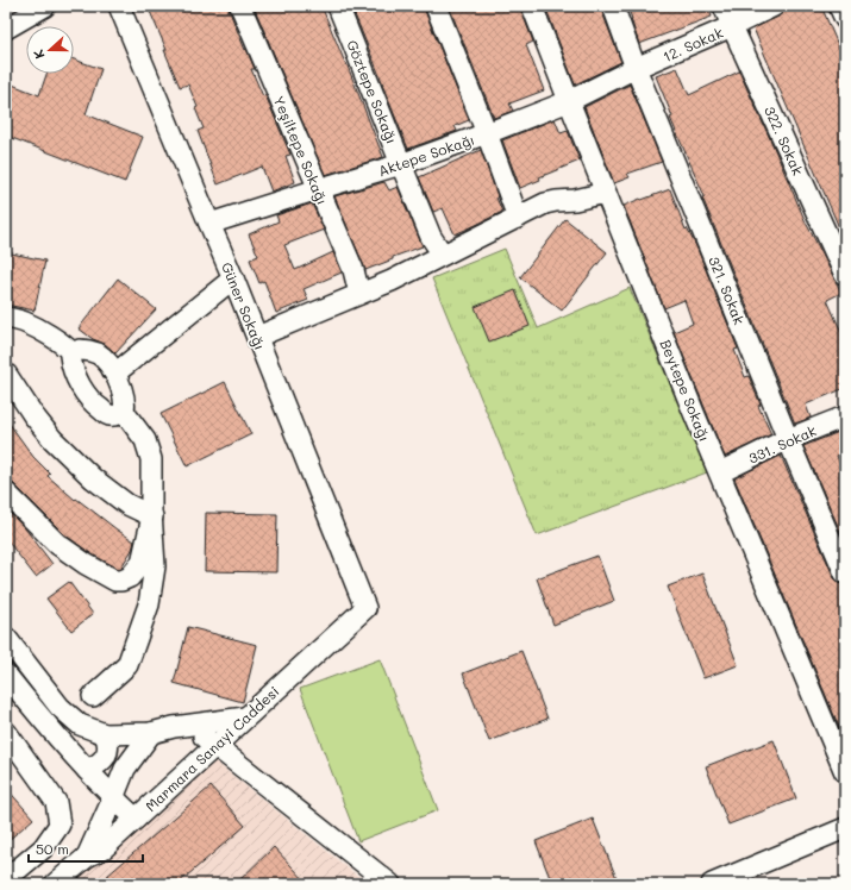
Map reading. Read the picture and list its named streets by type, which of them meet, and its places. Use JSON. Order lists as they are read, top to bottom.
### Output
{
  "streets": {
    "street": [
      "12. Sokak",
      "Göztepe Sokağı",
      "322. Sokak",
      "Yeşiltepe Sokağı",
      "Aktepe Sokağı",
      "321. Sokak",
      "Güner Sokağı",
      "Beytepe Sokağı",
      "331. Sokak",
      "Marmara Sanayi Caddesi"
    ]
  },
  "crossings": [
    ["12. Sokak", "322. Sokak"],
    ["12. Sokak", "Aktepe Sokağı"],
    ["12. Sokak", "321. Sokak"],
    ["Göztepe Sokağı", "Aktepe Sokağı"],
    ["Yeşiltepe Sokağı", "Aktepe Sokağı"],
    ["Aktepe Sokağı", "321. Sokak"],
    ["Aktepe Sokağı", "Güner Sokağı"],
    ["Aktepe Sokağı", "Beytepe Sokağı"],
    ["321. Sokak", "331. Sokak"],
    ["Güner Sokağı", "Marmara Sanayi Caddesi"],
    ["Beytepe Sokağı", "331. Sokak"]
  ],
  "scale_bar": "50 m",
  "north": "left"
}
